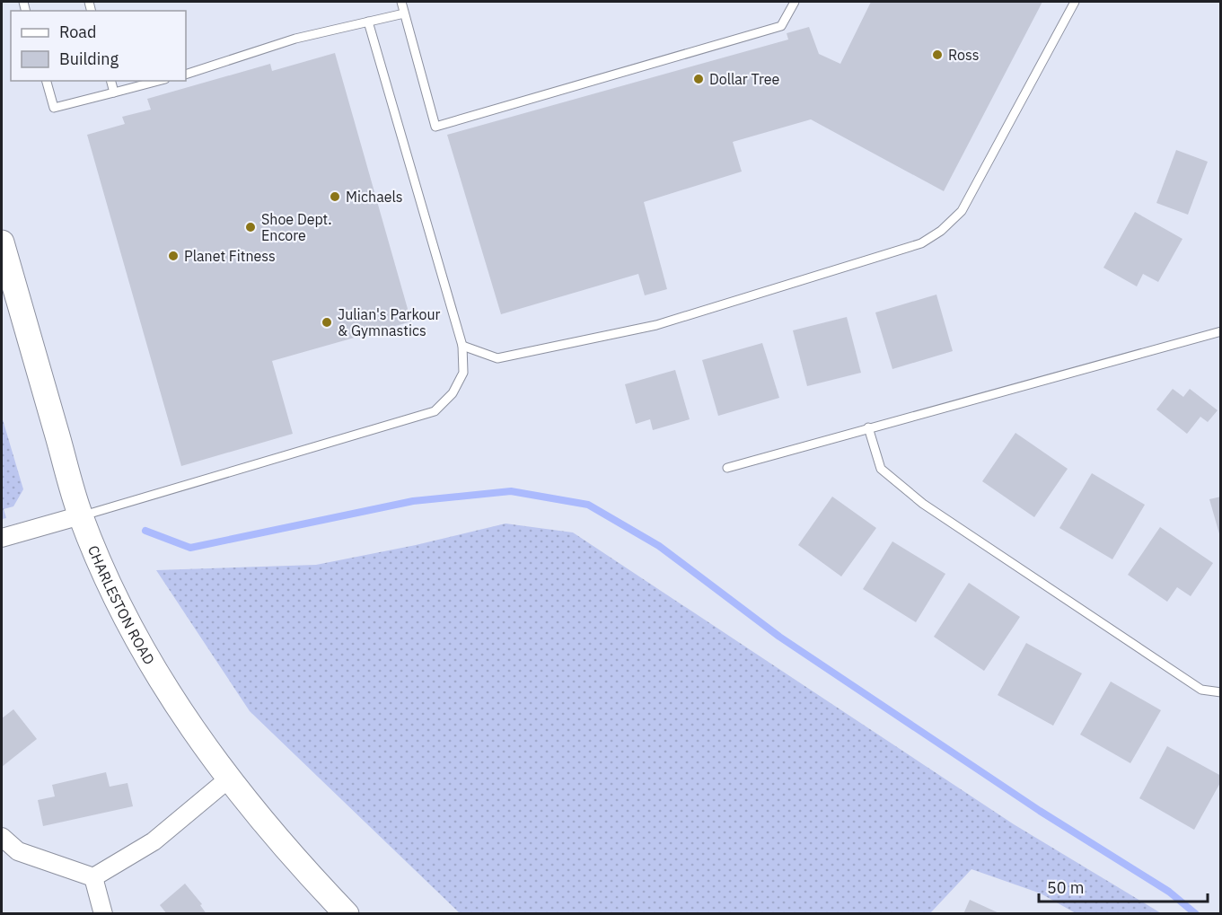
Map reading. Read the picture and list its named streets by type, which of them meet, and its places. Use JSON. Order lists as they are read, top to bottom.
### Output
{
  "streets": {
    "main road": ["CHARLESTON ROAD"]
  },
  "places": [
    "Ross",
    "Dollar Tree",
    "Michaels",
    "Shoe Dept. Encore",
    "Planet Fitness",
    "Julian's Parkour & Gymnastics"
  ],
  "legend": ["Road", "Building"],
  "scale_bar": "50 m"
}
